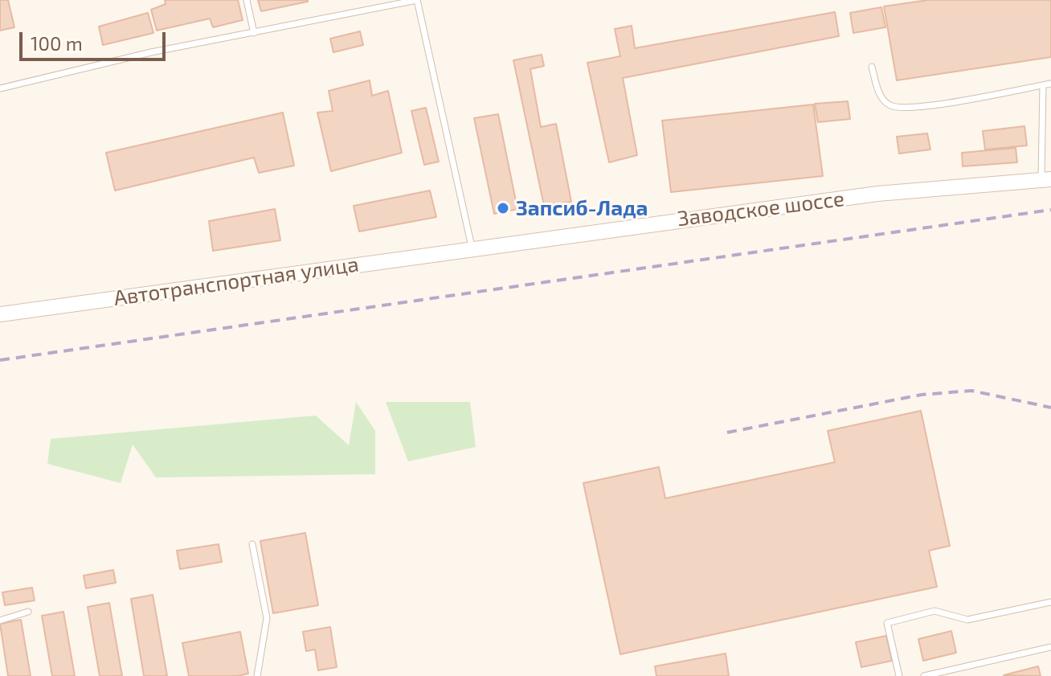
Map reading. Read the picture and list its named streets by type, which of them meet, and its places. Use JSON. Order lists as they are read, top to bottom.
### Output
{
  "streets": {
    "main road": ["Заводское шоссе", "Автотранспортная улица"]
  },
  "crossings": [
    ["Заводское шоссе", "Автотранспортная улица"]
  ],
  "places": ["Запсиб-Лада"],
  "scale_bar": "100 m"
}
